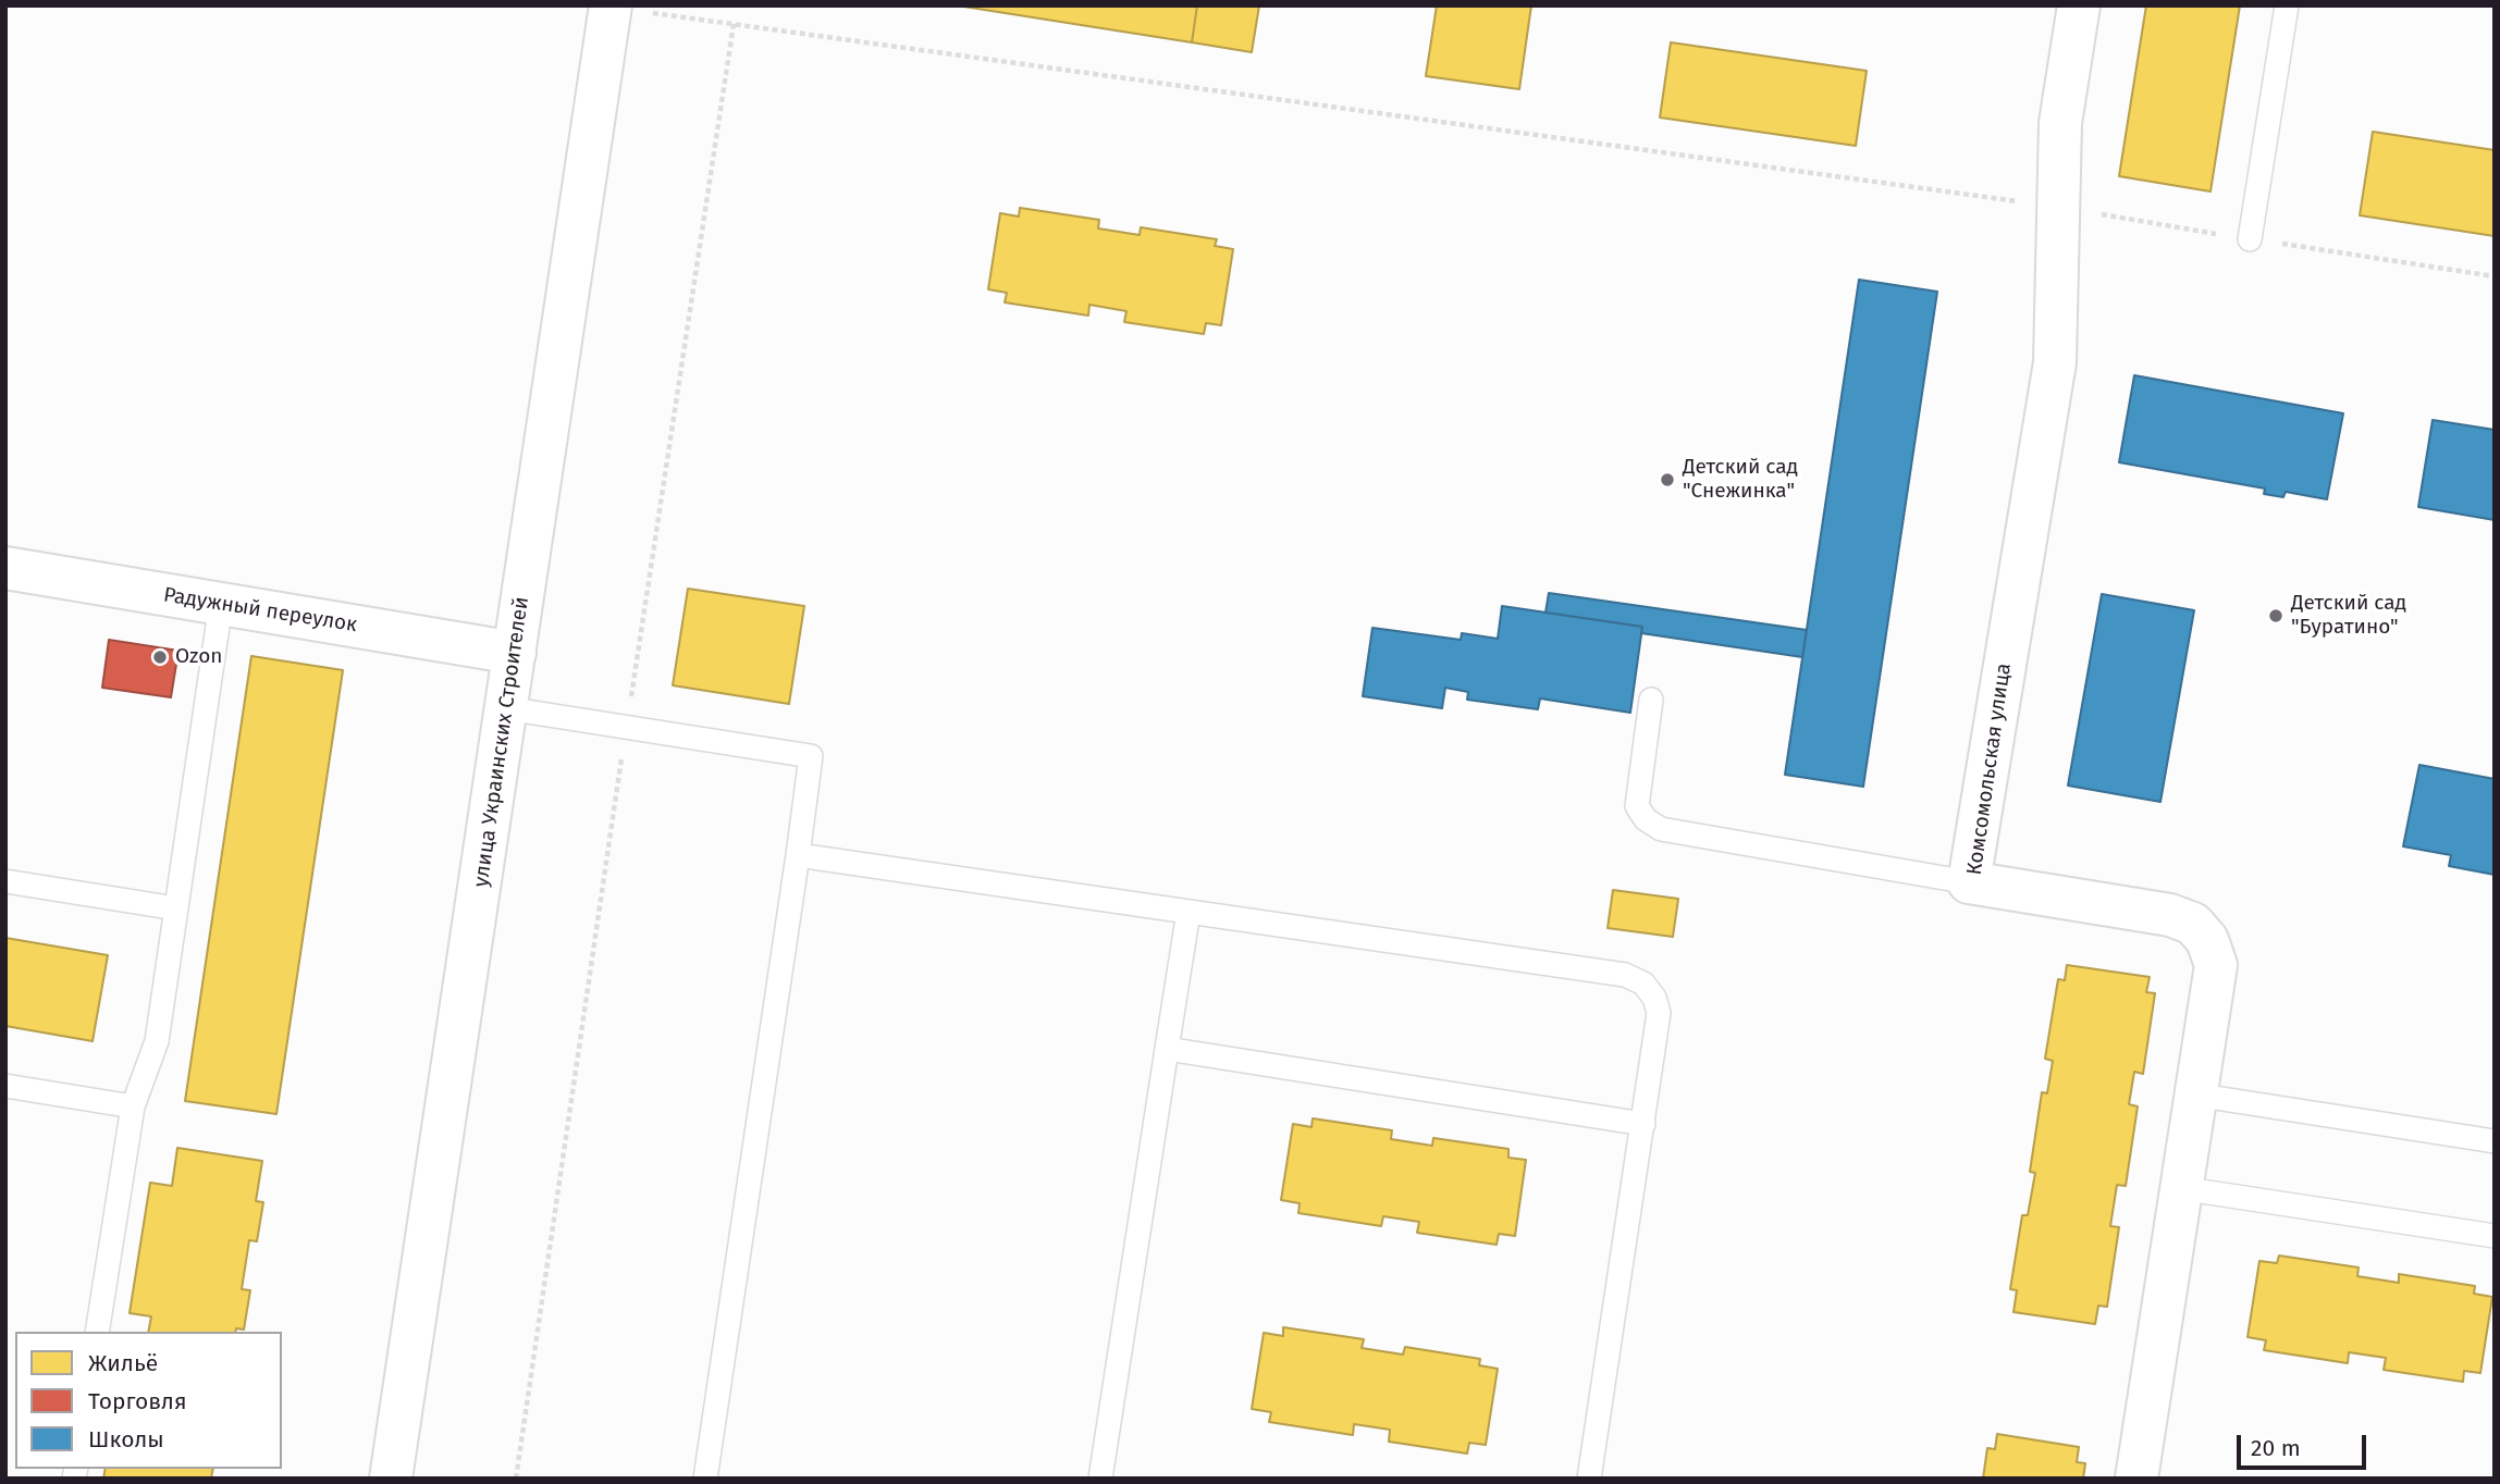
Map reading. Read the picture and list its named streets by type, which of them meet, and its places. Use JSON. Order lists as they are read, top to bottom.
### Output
{
  "streets": {
    "street": ["Радужный переулок", "улица Украинских Строителей", "Комсомольская улица"]
  },
  "crossings": [
    ["Радужный переулок", "улица Украинских Строителей"]
  ],
  "places": ["Детский сад \"Снежинка\"", "Детский сад \"Буратино\"", "Ozon"],
  "legend": ["Жильё", "Торговля", "Школы"],
  "scale_bar": "20 m"
}
